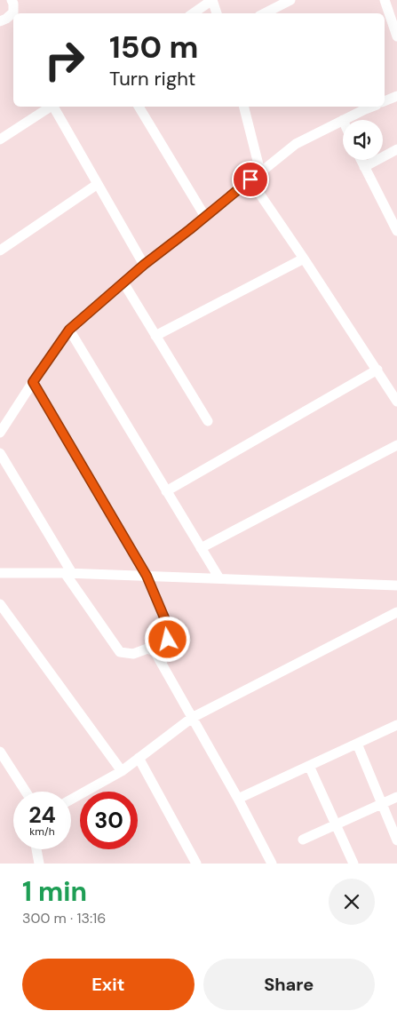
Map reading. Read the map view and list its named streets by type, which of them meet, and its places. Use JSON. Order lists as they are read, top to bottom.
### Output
{
  "page": {
    "turn": ["150 m", "Turn right"],
    "speed": "24 km/h",
    "limit": "30",
    "heading": ["1 min", "300 m · 13:16"],
    "buttons": ["Exit", "Share"]
  }
}
